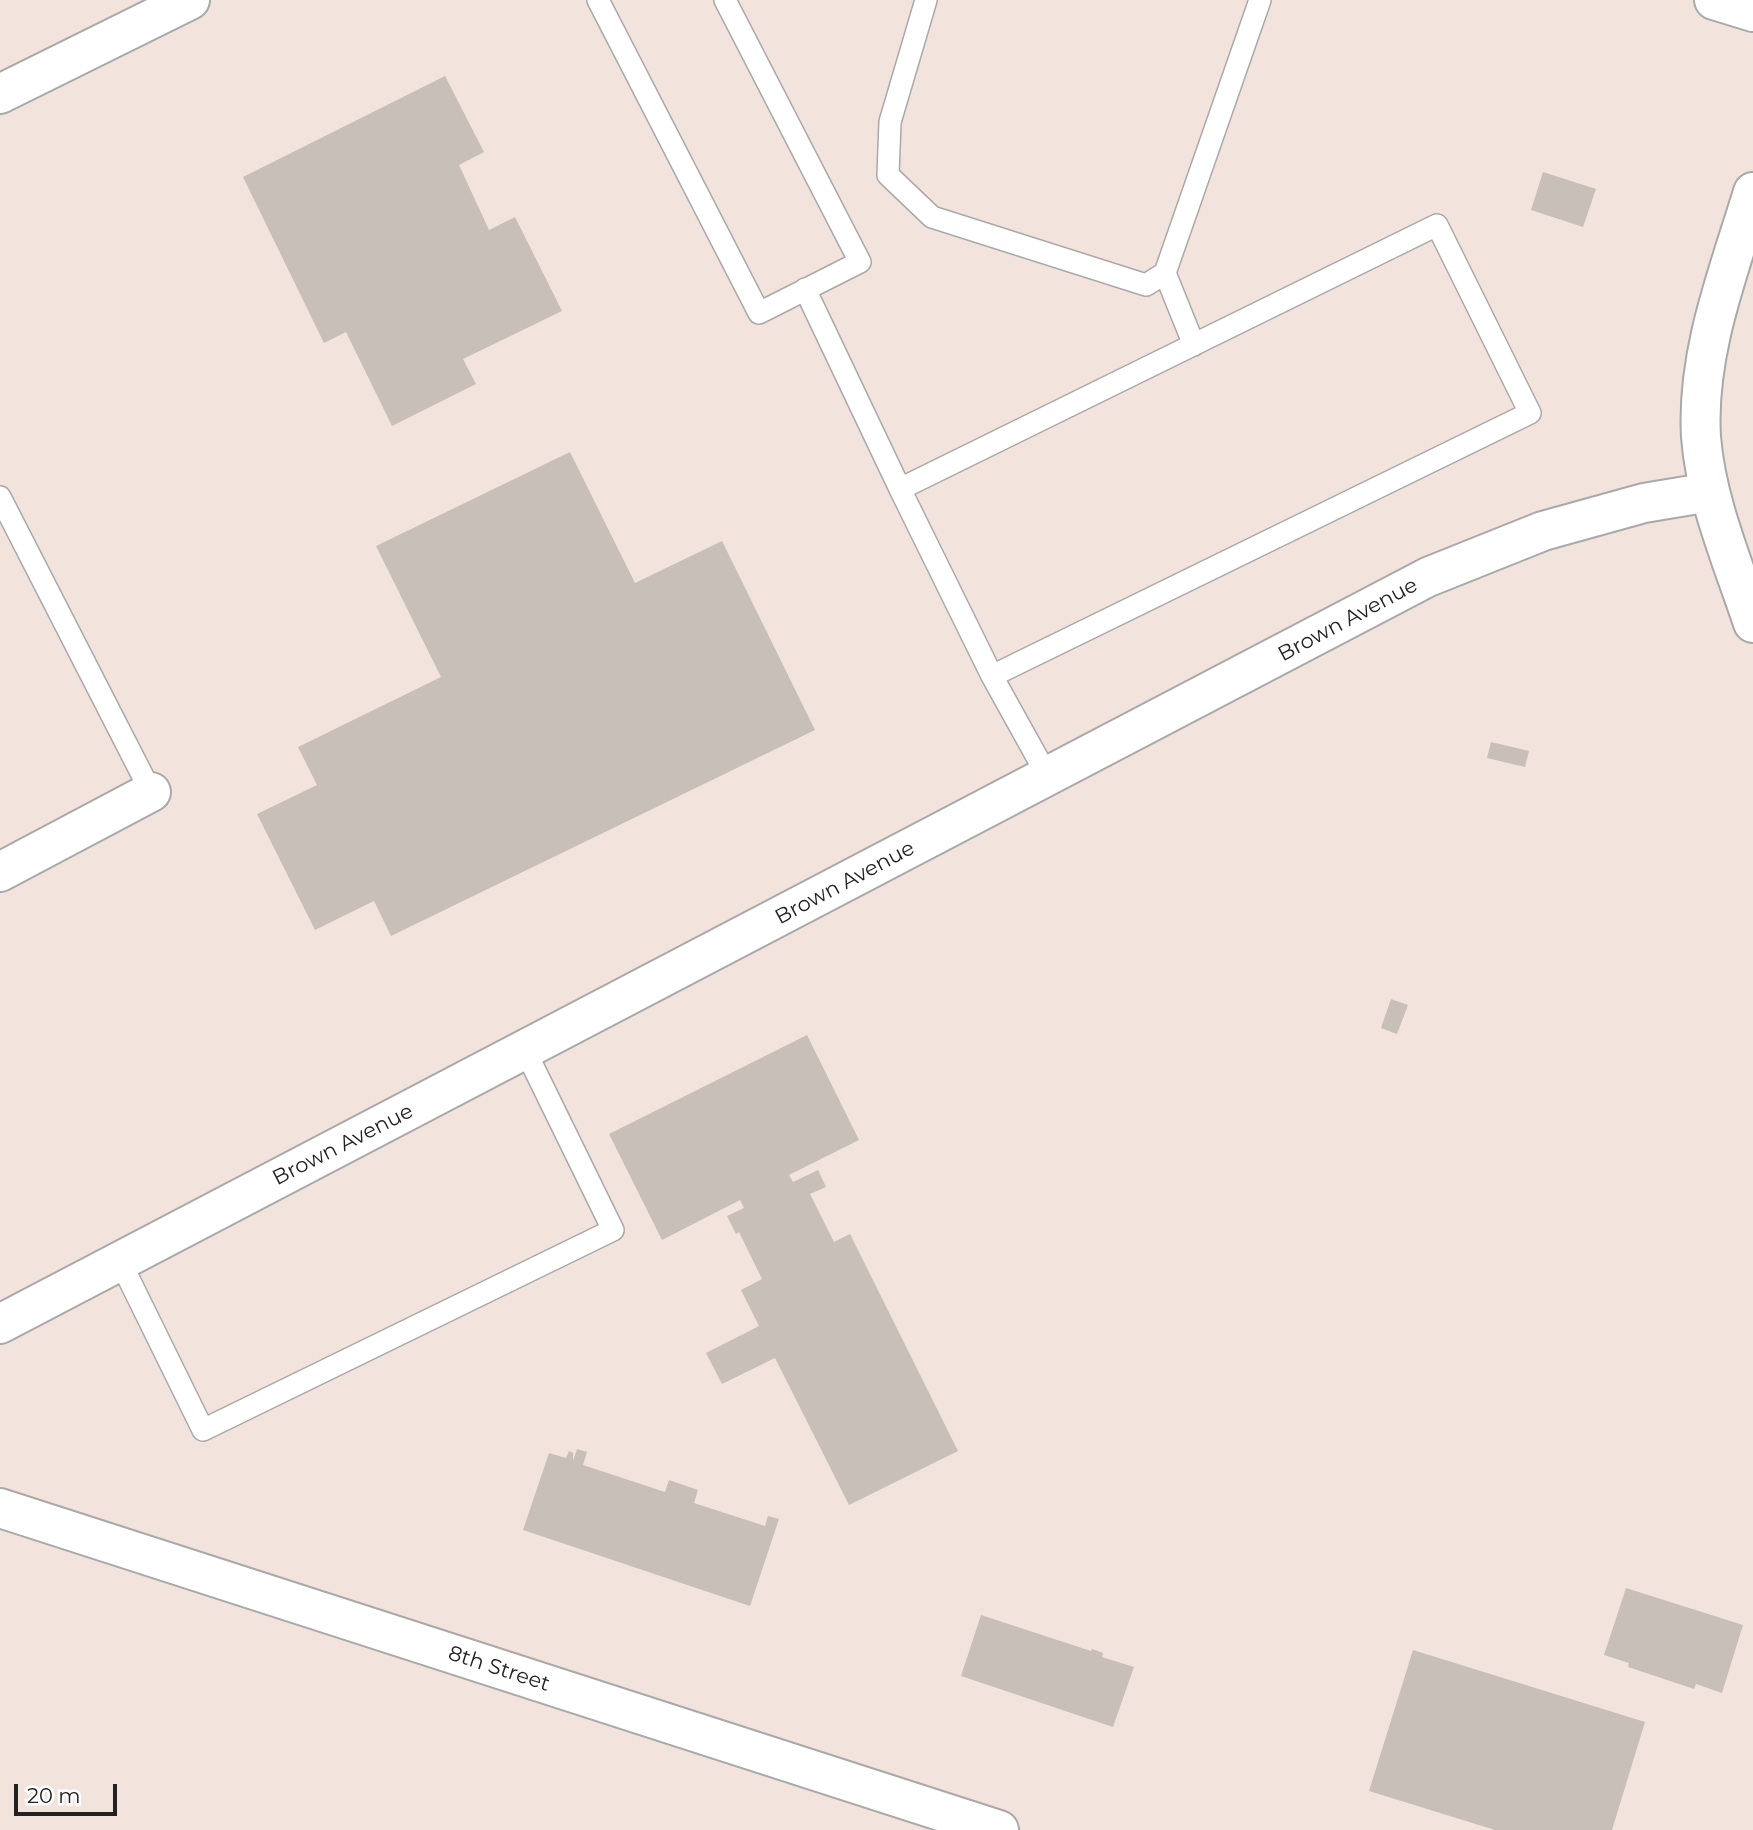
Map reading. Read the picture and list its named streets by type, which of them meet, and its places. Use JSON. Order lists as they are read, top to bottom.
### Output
{
  "streets": {
    "street": ["Brown Avenue", "8th Street"]
  },
  "scale_bar": "20 m"
}
